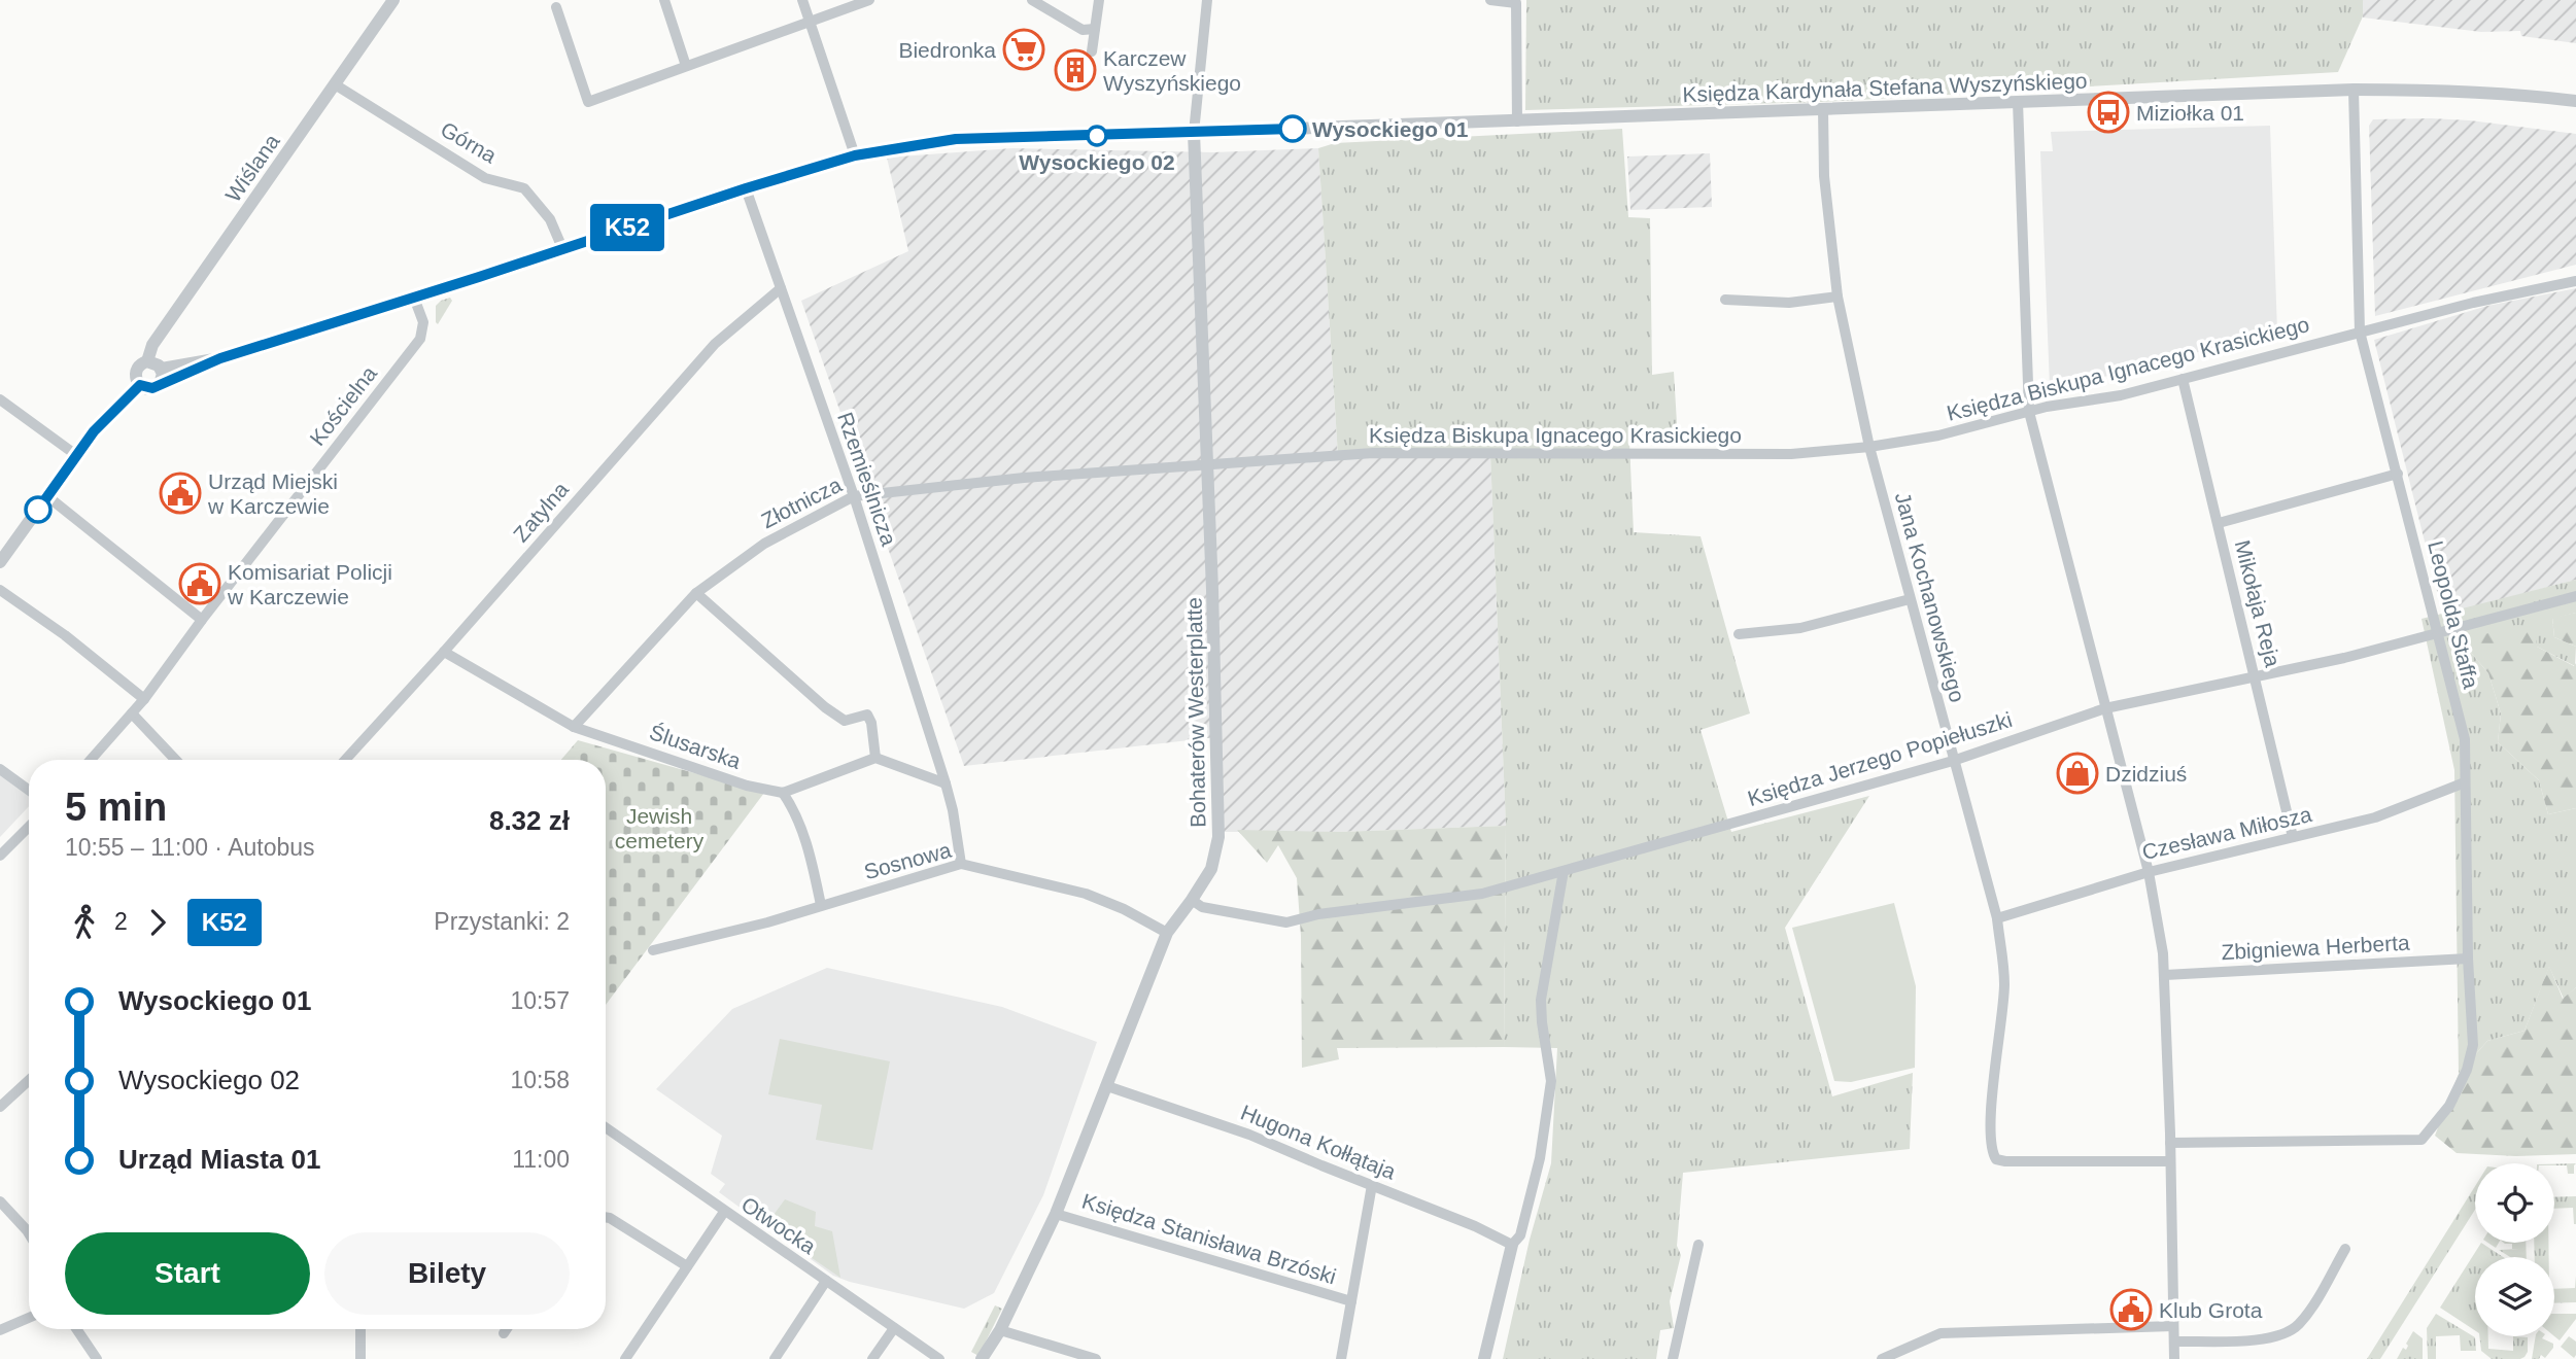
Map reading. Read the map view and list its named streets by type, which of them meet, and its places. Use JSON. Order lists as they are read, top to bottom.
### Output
{
  "streets": {
    "street": [
      "Księdza Kardynała Stefana Wyszyńskiego",
      "Górna",
      "Wiślana",
      "Księdza Biskupa Ignacego Krasickiego",
      "Kościelna",
      "Rzemieślnicza",
      "Złotnicza",
      "Zatylna",
      "Jana Kochanowskiego",
      "Mikołaja Reja",
      "Leopolda Staffa",
      "Bohaterów Westerplatte",
      "Ślusarska",
      "Księdza Jerzego Popiełuszki",
      "Czesława Miłosza",
      "Sosnowa",
      "Zbigniewa Herberta",
      "Hugona Kołłątaja",
      "Otwocka",
      "Księdza Stanisława Brzóski"
    ]
  },
  "crossings": [
    ["Księdza Kardynała Stefana Wyszyńskiego", "Górna"],
    ["Księdza Kardynała Stefana Wyszyńskiego", "Kościelna"],
    ["Księdza Kardynała Stefana Wyszyńskiego", "Rzemieślnicza"],
    ["Księdza Kardynała Stefana Wyszyńskiego", "Jana Kochanowskiego"],
    ["Księdza Kardynała Stefana Wyszyńskiego", "Leopolda Staffa"],
    ["Księdza Kardynała Stefana Wyszyńskiego", "Bohaterów Westerplatte"],
    ["Górna", "Wiślana"],
    ["Księdza Biskupa Ignacego Krasickiego", "Złotnicza"],
    ["Księdza Biskupa Ignacego Krasickiego", "Jana Kochanowskiego"],
    ["Księdza Biskupa Ignacego Krasickiego", "Mikołaja Reja"],
    ["Księdza Biskupa Ignacego Krasickiego", "Leopolda Staffa"],
    ["Księdza Biskupa Ignacego Krasickiego", "Bohaterów Westerplatte"],
    ["Rzemieślnicza", "Złotnicza"],
    ["Rzemieślnicza", "Zatylna"],
    ["Rzemieślnicza", "Sosnowa"],
    ["Złotnicza", "Bohaterów Westerplatte"],
    ["Złotnicza", "Ślusarska"],
    ["Zatylna", "Ślusarska"],
    ["Jana Kochanowskiego", "Księdza Jerzego Popiełuszki"],
    ["Jana Kochanowskiego", "Czesława Miłosza"],
    ["Mikołaja Reja", "Księdza Jerzego Popiełuszki"],
    ["Mikołaja Reja", "Czesława Miłosza"],
    ["Leopolda Staffa", "Księdza Jerzego Popiełuszki"],
    ["Leopolda Staffa", "Czesława Miłosza"],
    ["Leopolda Staffa", "Zbigniewa Herberta"],
    ["Bohaterów Westerplatte", "Księdza Jerzego Popiełuszki"],
    ["Bohaterów Westerplatte", "Sosnowa"],
    ["Bohaterów Westerplatte", "Hugona Kołłątaja"],
    ["Bohaterów Westerplatte", "Księdza Stanisława Brzóski"]
  ],
  "parks": ["Jewish cemetery"],
  "places": {
    "supermarket": ["Biedronka"],
    "building": ["Karczew Wyszyńskiego"],
    "bus stop": ["Miziołka 01"],
    "other": ["Wysockiego 01", "Wysockiego 02"],
    "public building": ["Urząd Miejski w Karczewie", "Komisariat Policji w Karczewie", "Klub Grota"],
    "shop": ["Dzidziuś"]
  },
  "lines": ["bus line K52"],
  "page": {
    "on_map": "K52",
    "heading": ["5 min", "10:55 – 11:00 · Autobus", "8.32 zł"],
    "legs": ["2", "K52", "Przystanki: 2"],
    "list": [
      {
        "name": "Wysockiego 01",
        "value": "10:57"
      },
      {
        "name": "Wysockiego 02",
        "value": "10:58"
      },
      {
        "name": "Urząd Miasta 01",
        "value": "11:00"
      }
    ],
    "buttons": ["Start", "Bilety"]
  }
}
